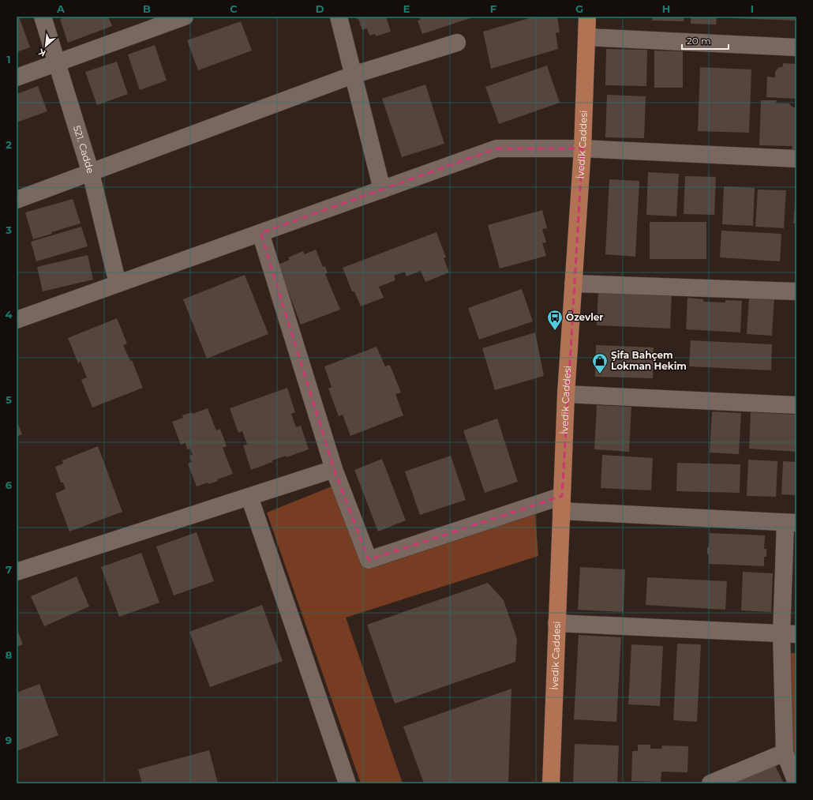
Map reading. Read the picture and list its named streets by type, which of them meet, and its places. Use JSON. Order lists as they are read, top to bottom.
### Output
{
  "streets": {
    "main road": ["İvedik Caddesi"],
    "street": ["521. Cadde"]
  },
  "places": {
    "bus stop": ["Özevler"],
    "shop": ["Şifa Bahçem Lokman Hekim"]
  },
  "scale_bar": "20 m",
  "north": "bottom left",
  "grid": {
    "columns": [
      "A",
      "B",
      "C",
      "D",
      "E",
      "F",
      "G",
      "H",
      "I"
    ],
    "rows": [
      "1",
      "2",
      "3",
      "4",
      "5",
      "6",
      "7",
      "8",
      "9"
    ]
  }
}
